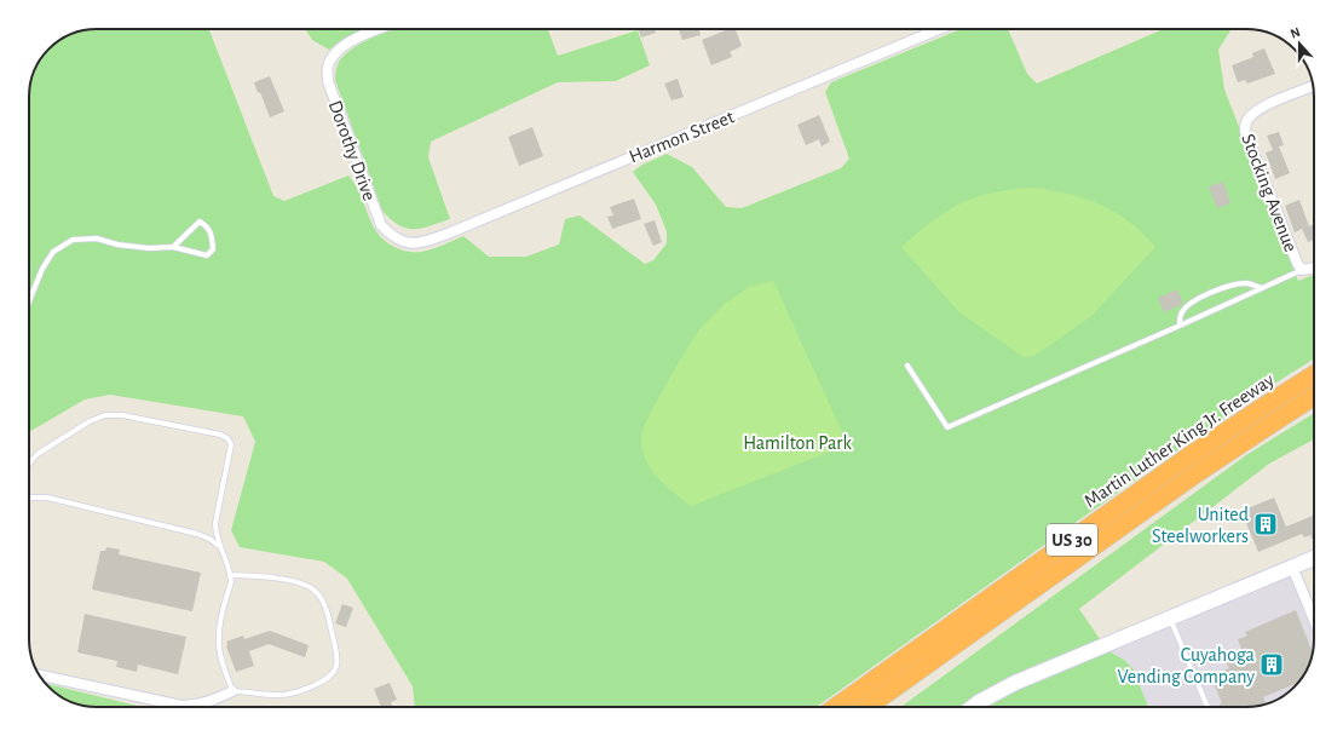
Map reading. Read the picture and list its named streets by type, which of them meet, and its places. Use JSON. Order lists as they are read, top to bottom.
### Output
{
  "streets": {
    "highway": ["Martin Luther King Jr. Freeway", "US 30"],
    "street": ["Harmon Street", "Dorothy Drive", "Stocking Avenue"]
  },
  "crossings": [
    ["Harmon Street", "Dorothy Drive"]
  ],
  "parks": ["Hamilton Park"],
  "places": {
    "building": ["United Steelworkers", "Cuyahoga Vending Company"]
  },
  "north": "top"
}
